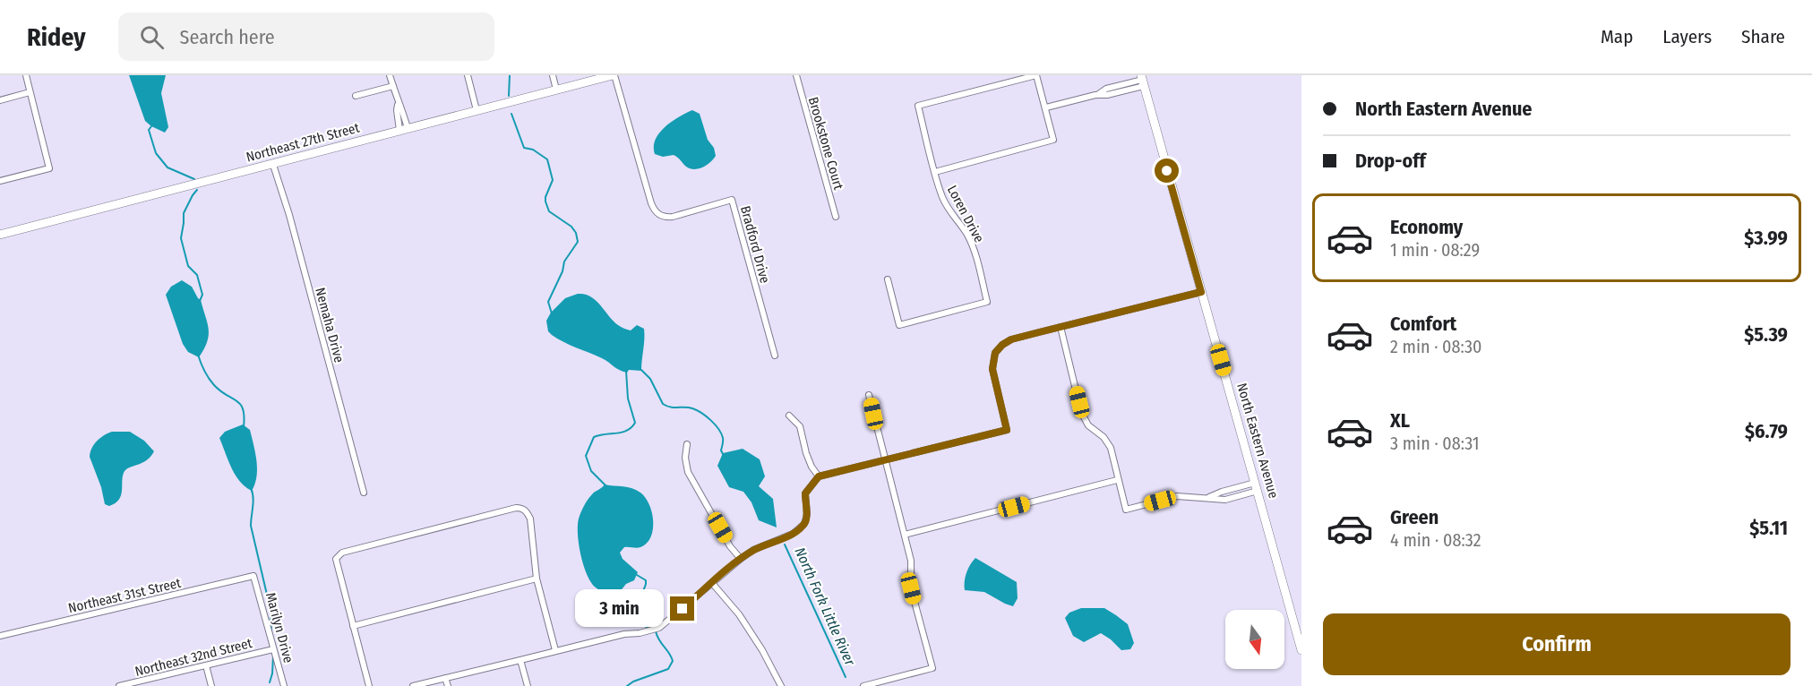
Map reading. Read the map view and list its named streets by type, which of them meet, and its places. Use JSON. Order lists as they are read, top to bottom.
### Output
{
  "streets": {
    "street": [
      "Northeast 27th Street",
      "Brookstone Court",
      "Loren Drive",
      "Bradford Drive",
      "Nemaha Drive",
      "North Eastern Avenue",
      "Northeast 31st Street",
      "Marilyn Drive",
      "Northeast 32nd Street"
    ]
  },
  "crossings": [
    ["Northeast 27th Street", "Bradford Drive"],
    ["Northeast 27th Street", "Nemaha Drive"],
    ["Northeast 31st Street", "Marilyn Drive"],
    ["Marilyn Drive", "Northeast 32nd Street"]
  ],
  "water": ["North Fork Little River"],
  "north": "bottom",
  "page": {
    "header": "Ridey",
    "search": "Search here",
    "nav": ["Map", "Layers", "Share"],
    "banner": ["North Eastern Avenue", "Drop-off"],
    "list": [
      {
        "name": "Economy",
        "note": "1 min · 08:29",
        "value": "$3.99"
      },
      {
        "name": "Comfort",
        "note": "2 min · 08:30",
        "value": "$5.39"
      },
      {
        "name": "XL",
        "note": "3 min · 08:31",
        "value": "$6.79"
      },
      {
        "name": "Green",
        "note": "4 min · 08:32",
        "value": "$5.11"
      }
    ],
    "bubble": "3 min",
    "buttons": "Confirm"
  }
}
